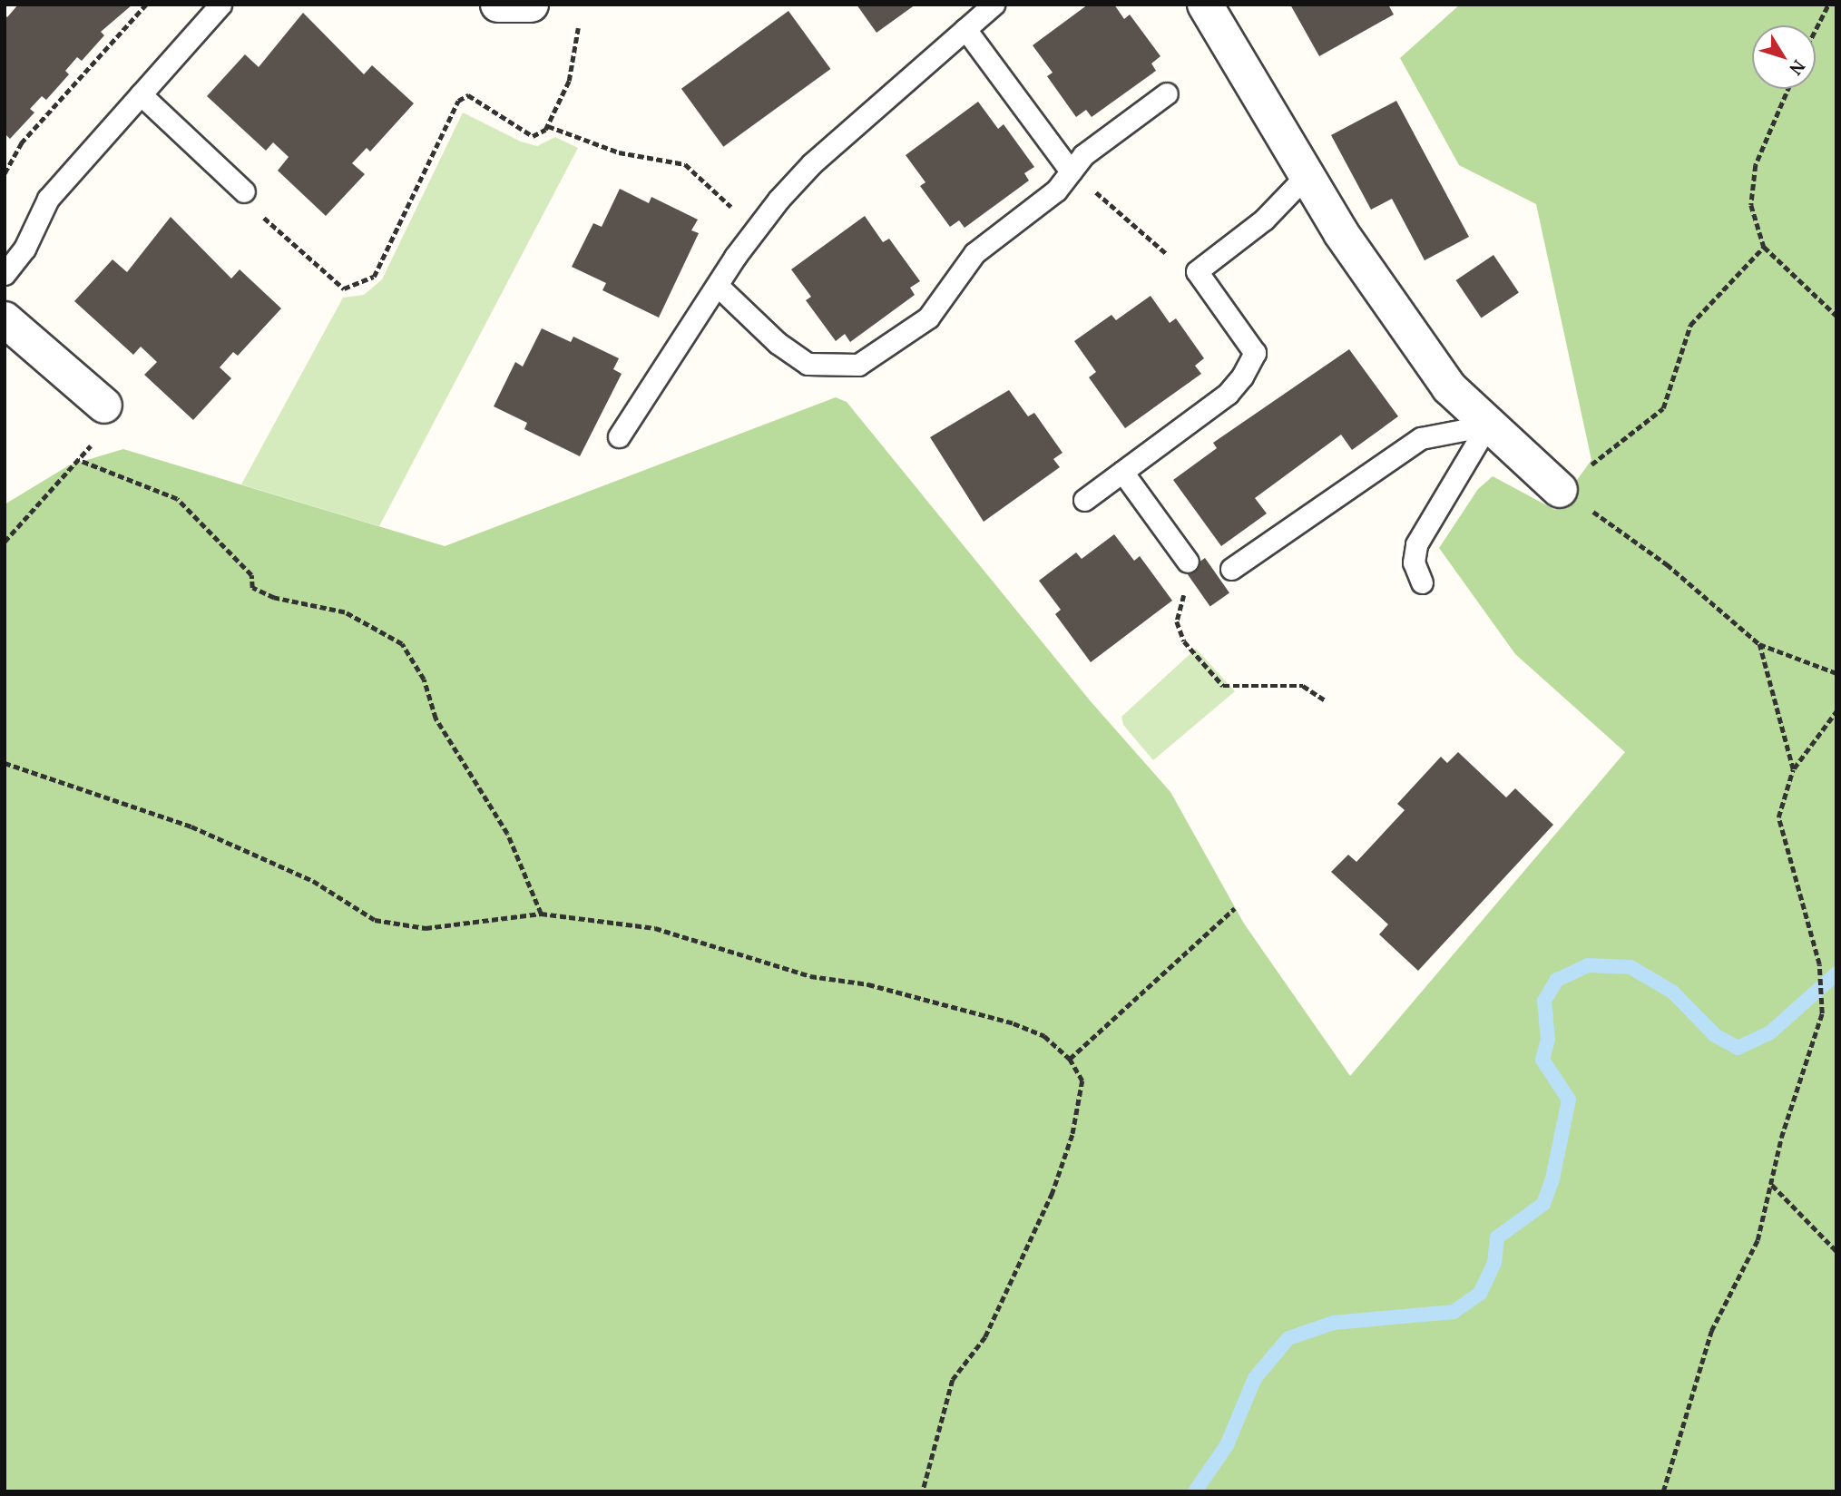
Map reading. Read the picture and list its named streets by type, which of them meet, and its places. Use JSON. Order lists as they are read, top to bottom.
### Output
{
  "north": "bottom right"
}
